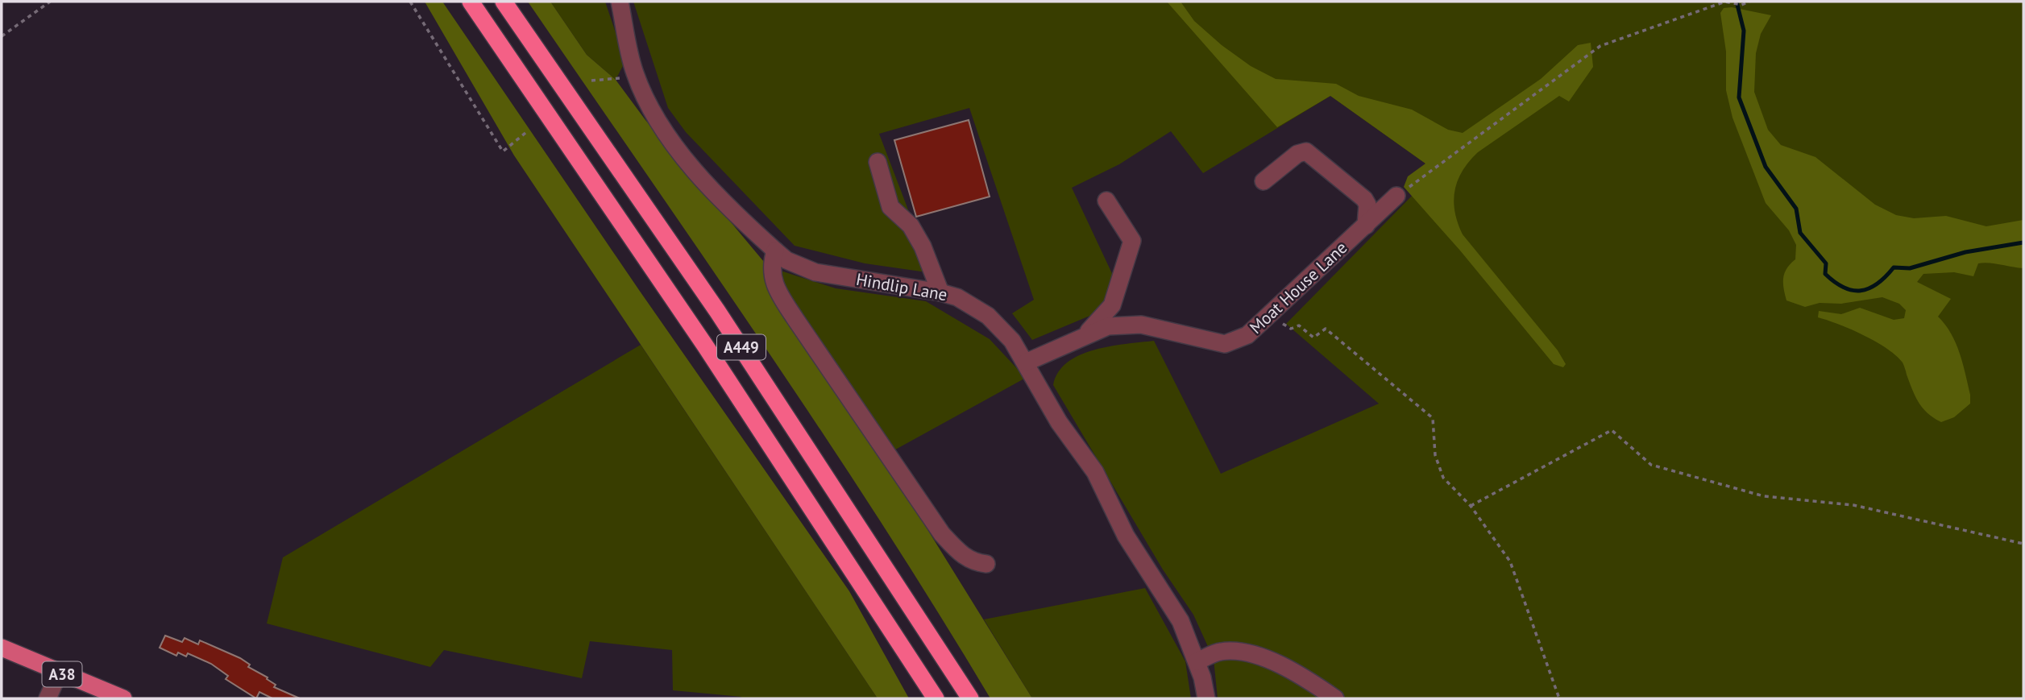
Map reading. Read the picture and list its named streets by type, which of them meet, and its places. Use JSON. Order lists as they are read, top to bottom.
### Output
{
  "streets": {
    "highway": ["A449"],
    "main road": ["A38"],
    "street": ["Hindlip Lane", "Moat House Lane"]
  },
  "crossings": [
    ["Hindlip Lane", "Moat House Lane"]
  ]
}
